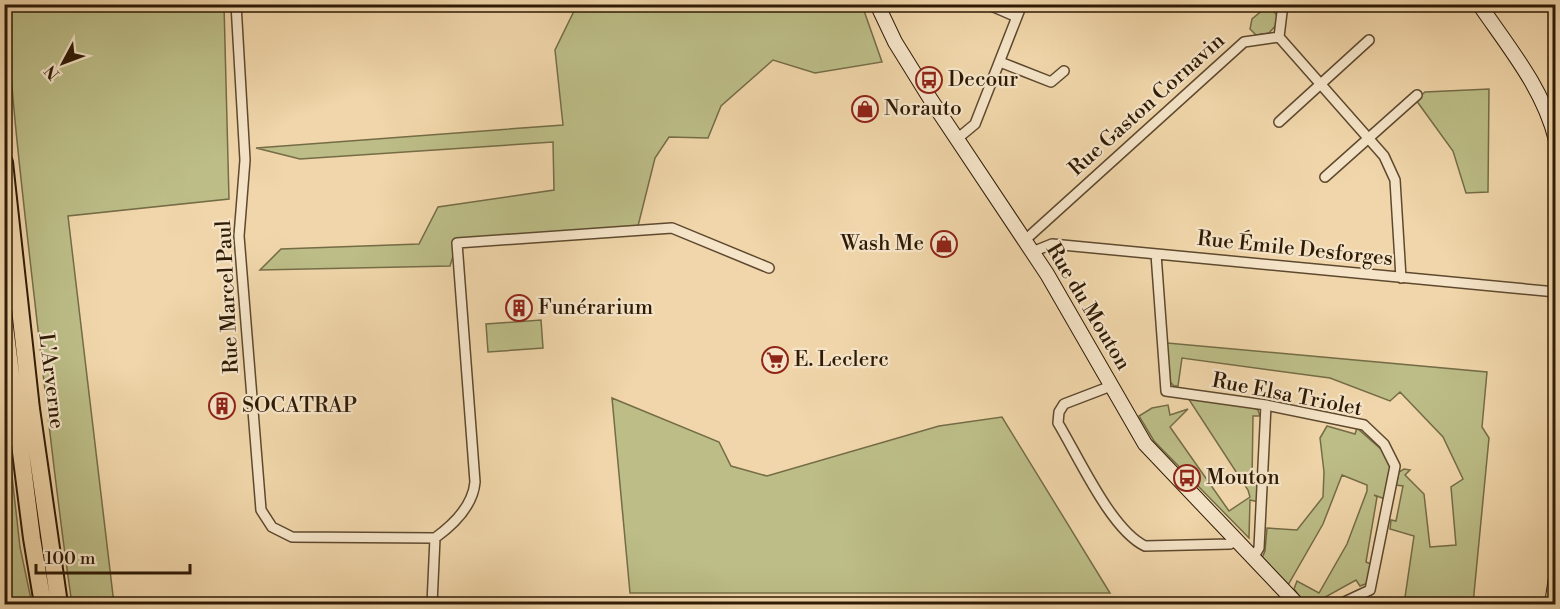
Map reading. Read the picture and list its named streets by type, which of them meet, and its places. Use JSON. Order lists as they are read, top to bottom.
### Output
{
  "streets": {
    "highway": ["L'Arverne"],
    "street": [
      "Rue Gaston Cornavin",
      "Rue Émile Desforges",
      "Rue Marcel Paul",
      "Rue du Mouton",
      "Rue Elsa Triolet"
    ]
  },
  "crossings": [
    ["Rue Gaston Cornavin", "Rue Émile Desforges"],
    ["Rue Gaston Cornavin", "Rue du Mouton"],
    ["Rue Émile Desforges", "Rue du Mouton"],
    ["Rue Émile Desforges", "Rue Elsa Triolet"]
  ],
  "places": {
    "bus stop": ["Decour", "Mouton"],
    "shop": ["Norauto", "Wash Me"],
    "building": ["Funérarium", "SOCATRAP"],
    "supermarket": ["E. Leclerc"]
  },
  "scale_bar": "100 m",
  "north": "bottom left"
}
